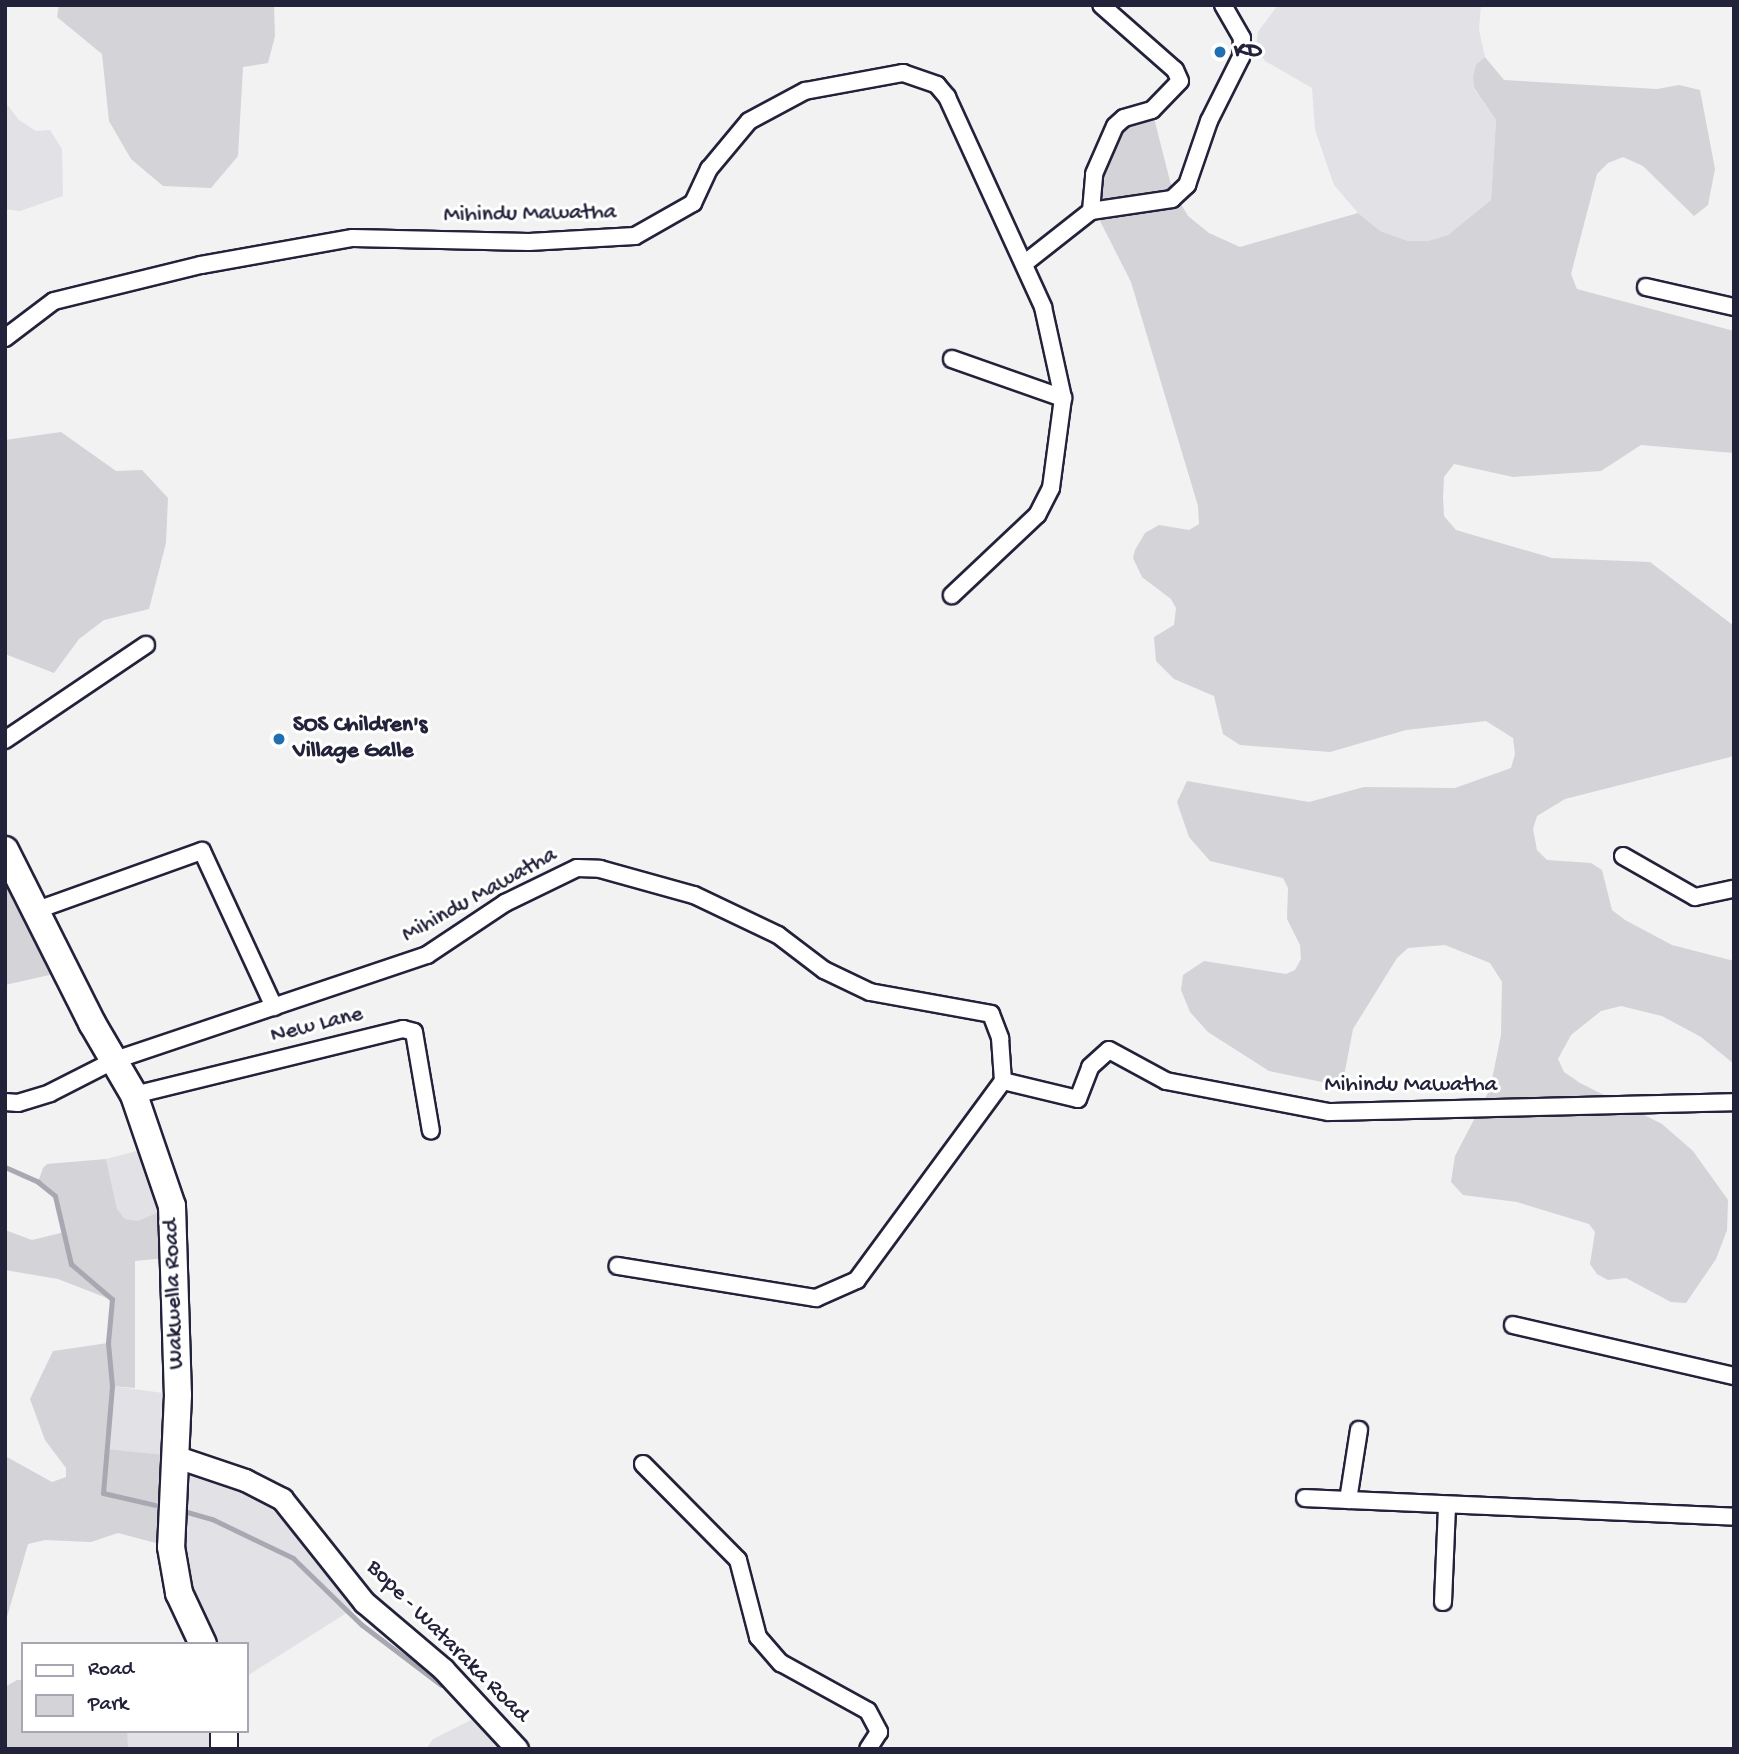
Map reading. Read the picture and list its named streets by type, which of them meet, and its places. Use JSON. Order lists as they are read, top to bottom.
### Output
{
  "streets": {
    "main road": ["Wakwella Road"],
    "street": ["Mihindu Mawatha", "New Lane", "Bope - Wataraka Road"]
  },
  "crossings": [
    ["Mihindu Mawatha", "Wakwella Road"],
    ["New Lane", "Wakwella Road"],
    ["Wakwella Road", "Bope - Wataraka Road"]
  ],
  "places": ["KD", "SOS Children's Village Galle"],
  "legend": ["Road", "Park"]
}
